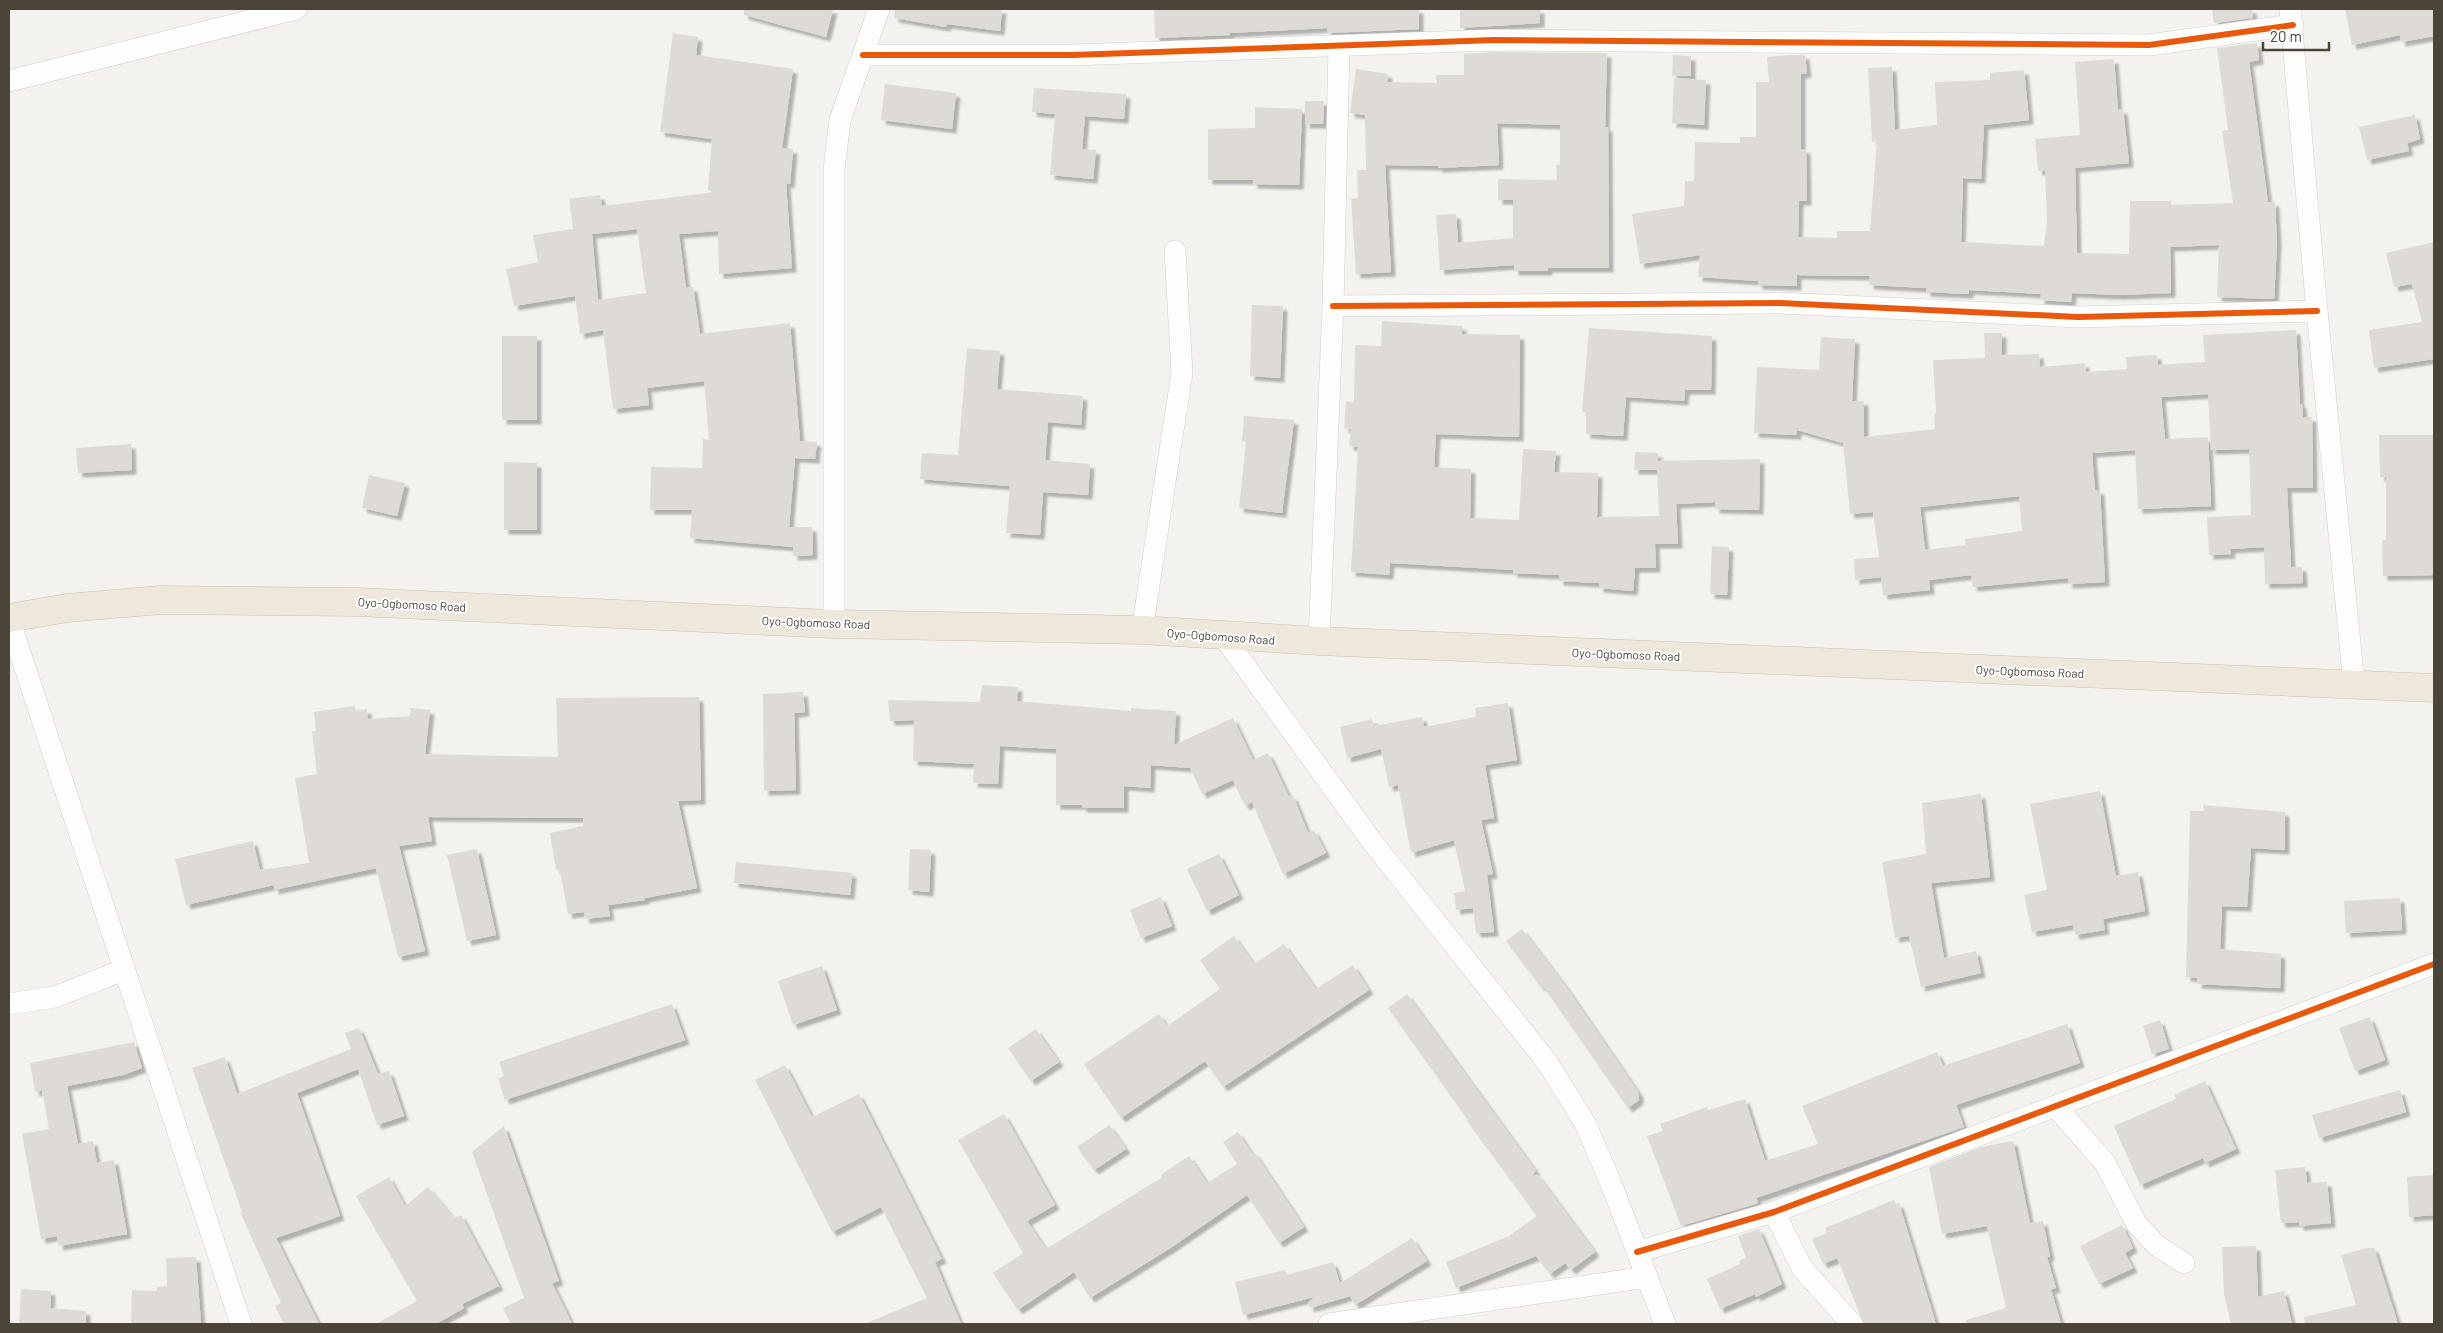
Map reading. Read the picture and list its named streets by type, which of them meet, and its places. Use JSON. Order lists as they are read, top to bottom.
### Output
{
  "streets": {
    "highway": ["Oyo-Ogbomoso Road"]
  },
  "scale_bar": "20 m"
}
